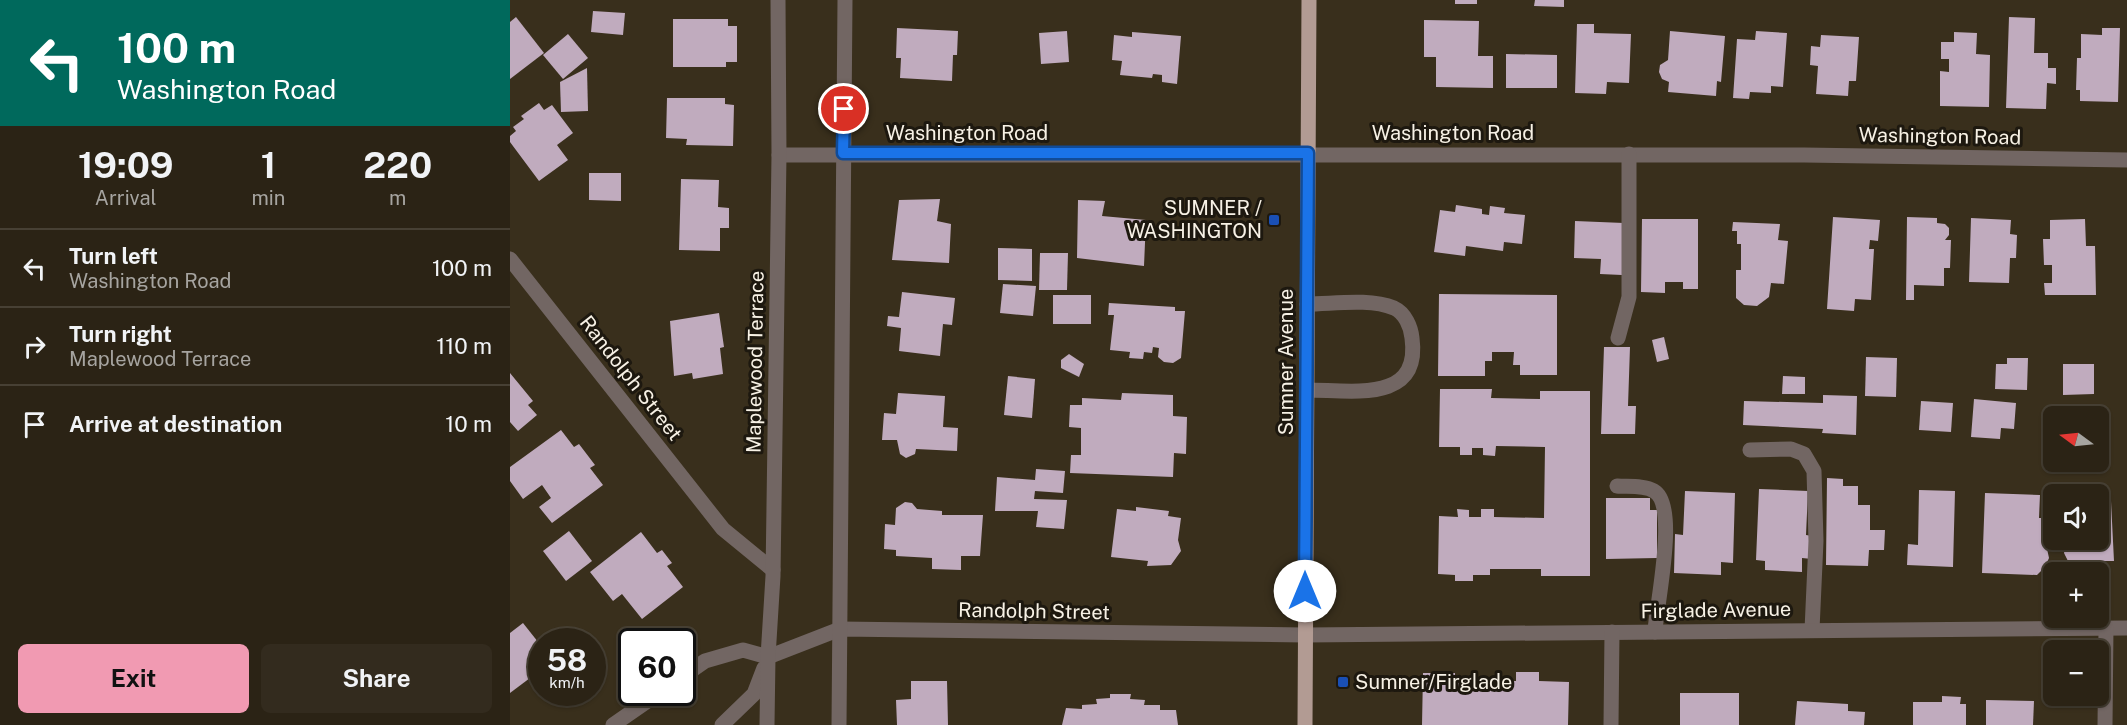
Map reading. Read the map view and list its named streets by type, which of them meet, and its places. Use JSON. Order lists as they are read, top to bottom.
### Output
{
  "streets": {
    "main road": ["Sumner Avenue"],
    "street": [
      "Washington Road",
      "Maplewood Terrace",
      "Randolph Street",
      "Firglade Avenue"
    ]
  },
  "crossings": [
    ["Washington Road", "Maplewood Terrace"],
    ["Washington Road", "Sumner Avenue"],
    ["Maplewood Terrace", "Randolph Street"],
    ["Sumner Avenue", "Randolph Street"],
    ["Sumner Avenue", "Firglade Avenue"],
    ["Randolph Street", "Firglade Avenue"]
  ],
  "places": {
    "transit": ["SUMNER / WASHINGTON", "Sumner/Firglade"]
  },
  "north": "left",
  "page": {
    "turn": ["100 m", "Washington Road"],
    "eta": [
      "19:09",
      "Arrival",
      "1",
      "min",
      "220",
      "m"
    ],
    "list": [
      {
        "name": "Turn left",
        "note": "Washington Road",
        "value": "100 m"
      },
      {
        "name": "Turn right",
        "note": "Maplewood Terrace",
        "value": "110 m"
      },
      {
        "name": "Arrive at destination",
        "value": "10 m"
      }
    ],
    "map_buttons": ["+", "−"],
    "speed": "58 km/h",
    "limit": "60",
    "buttons": ["Exit", "Share"]
  }
}
